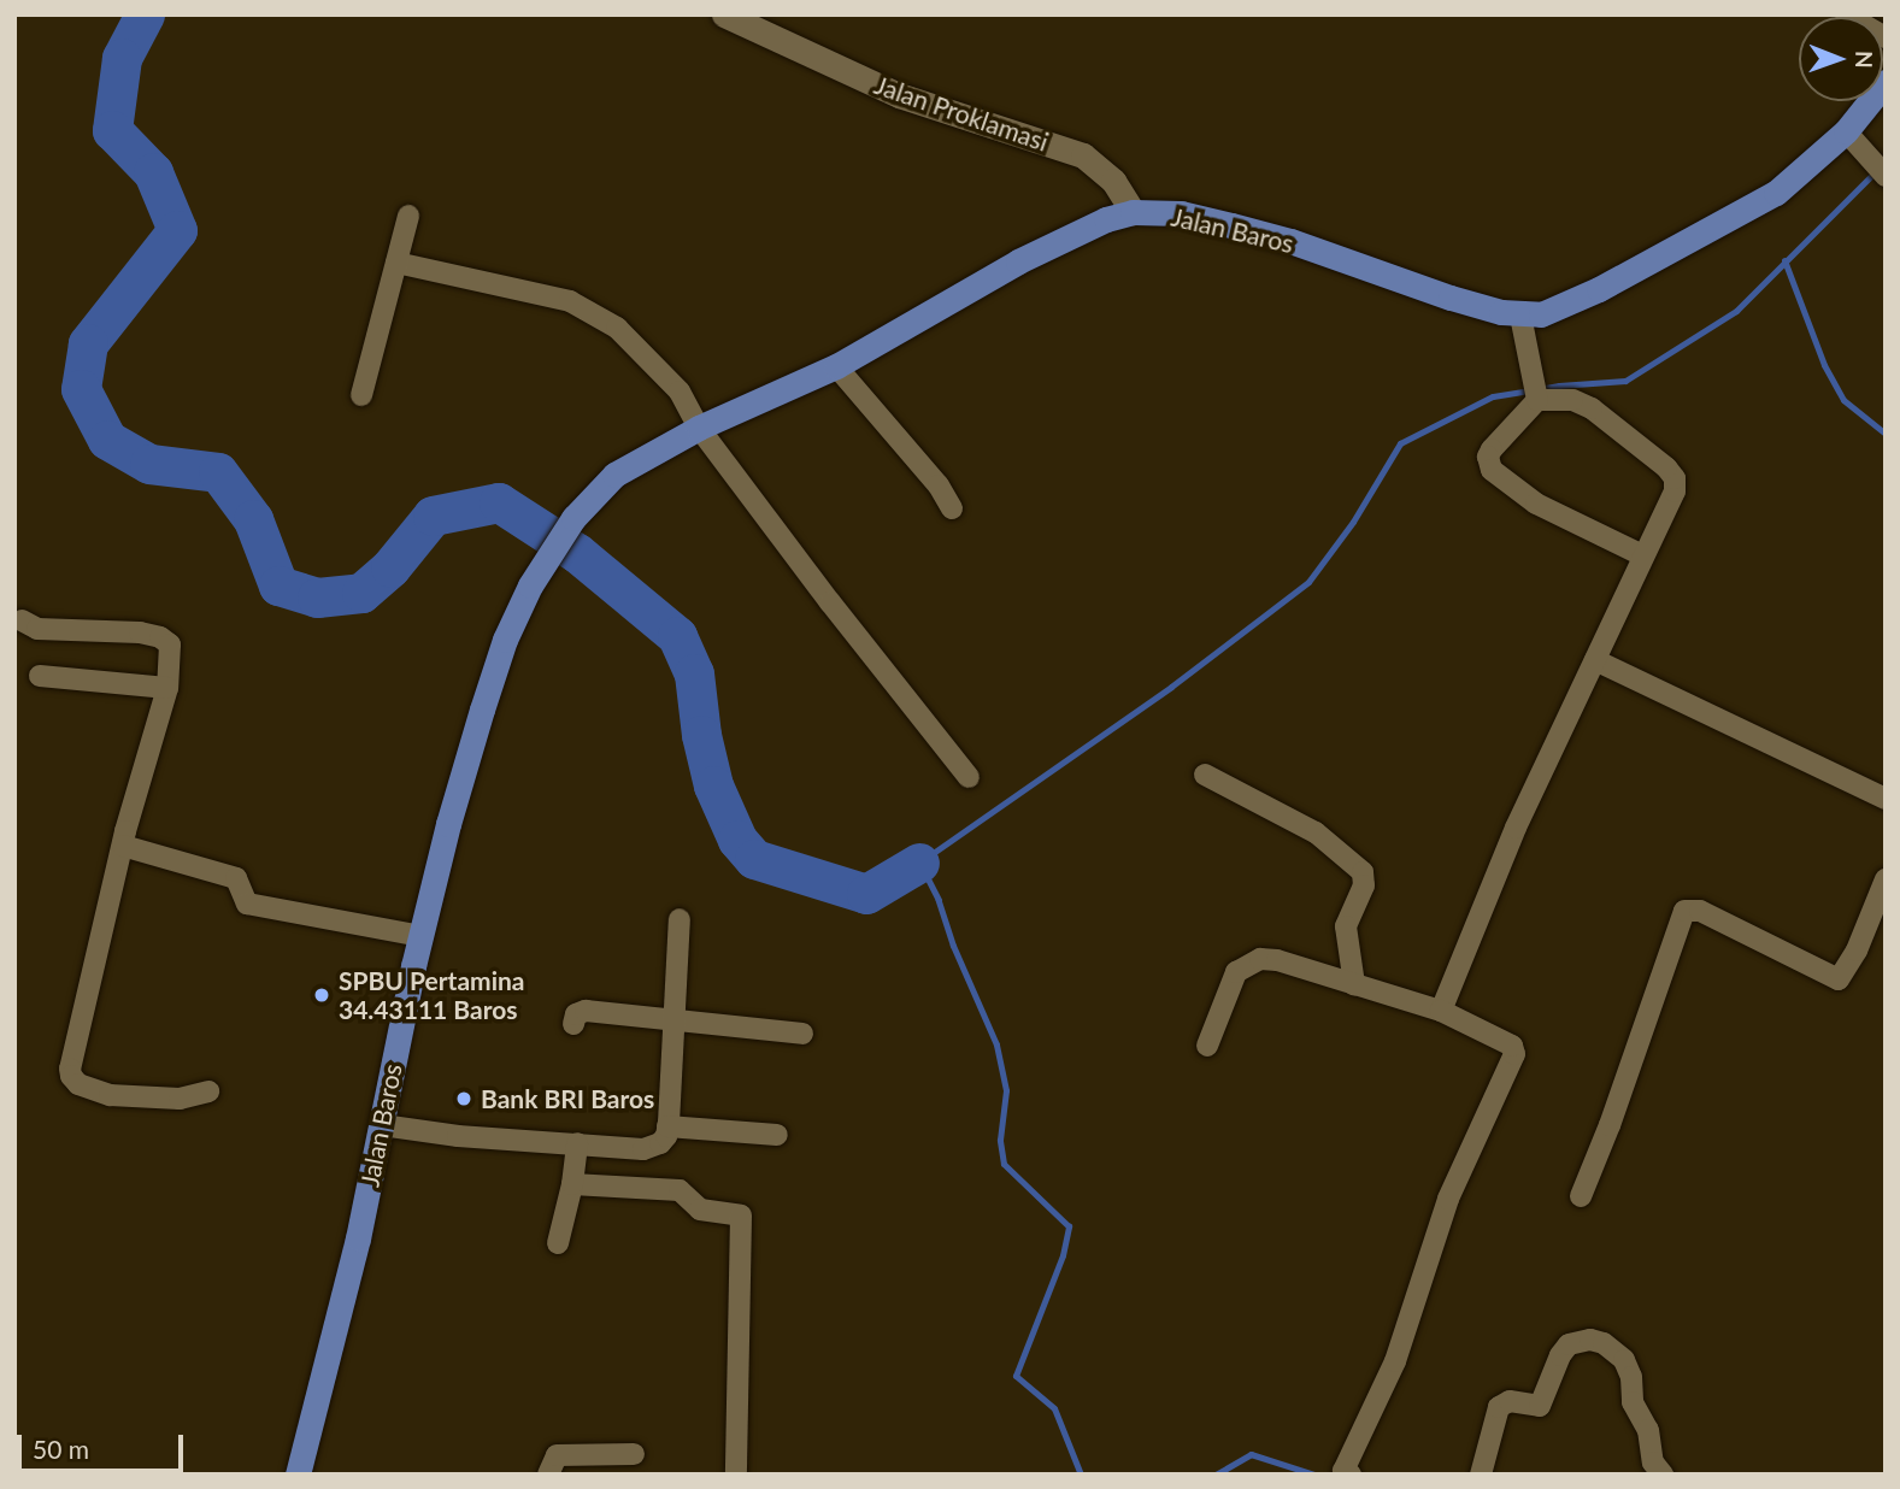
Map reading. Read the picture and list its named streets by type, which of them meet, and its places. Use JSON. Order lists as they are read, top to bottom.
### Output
{
  "streets": {
    "main road": ["Jalan Baros"],
    "street": ["Jalan Proklamasi"]
  },
  "crossings": [
    ["Jalan Proklamasi", "Jalan Baros"]
  ],
  "places": ["SPBU Pertamina 34.43111 Baros", "Bank BRI Baros"],
  "scale_bar": "50 m",
  "north": "right"
}
